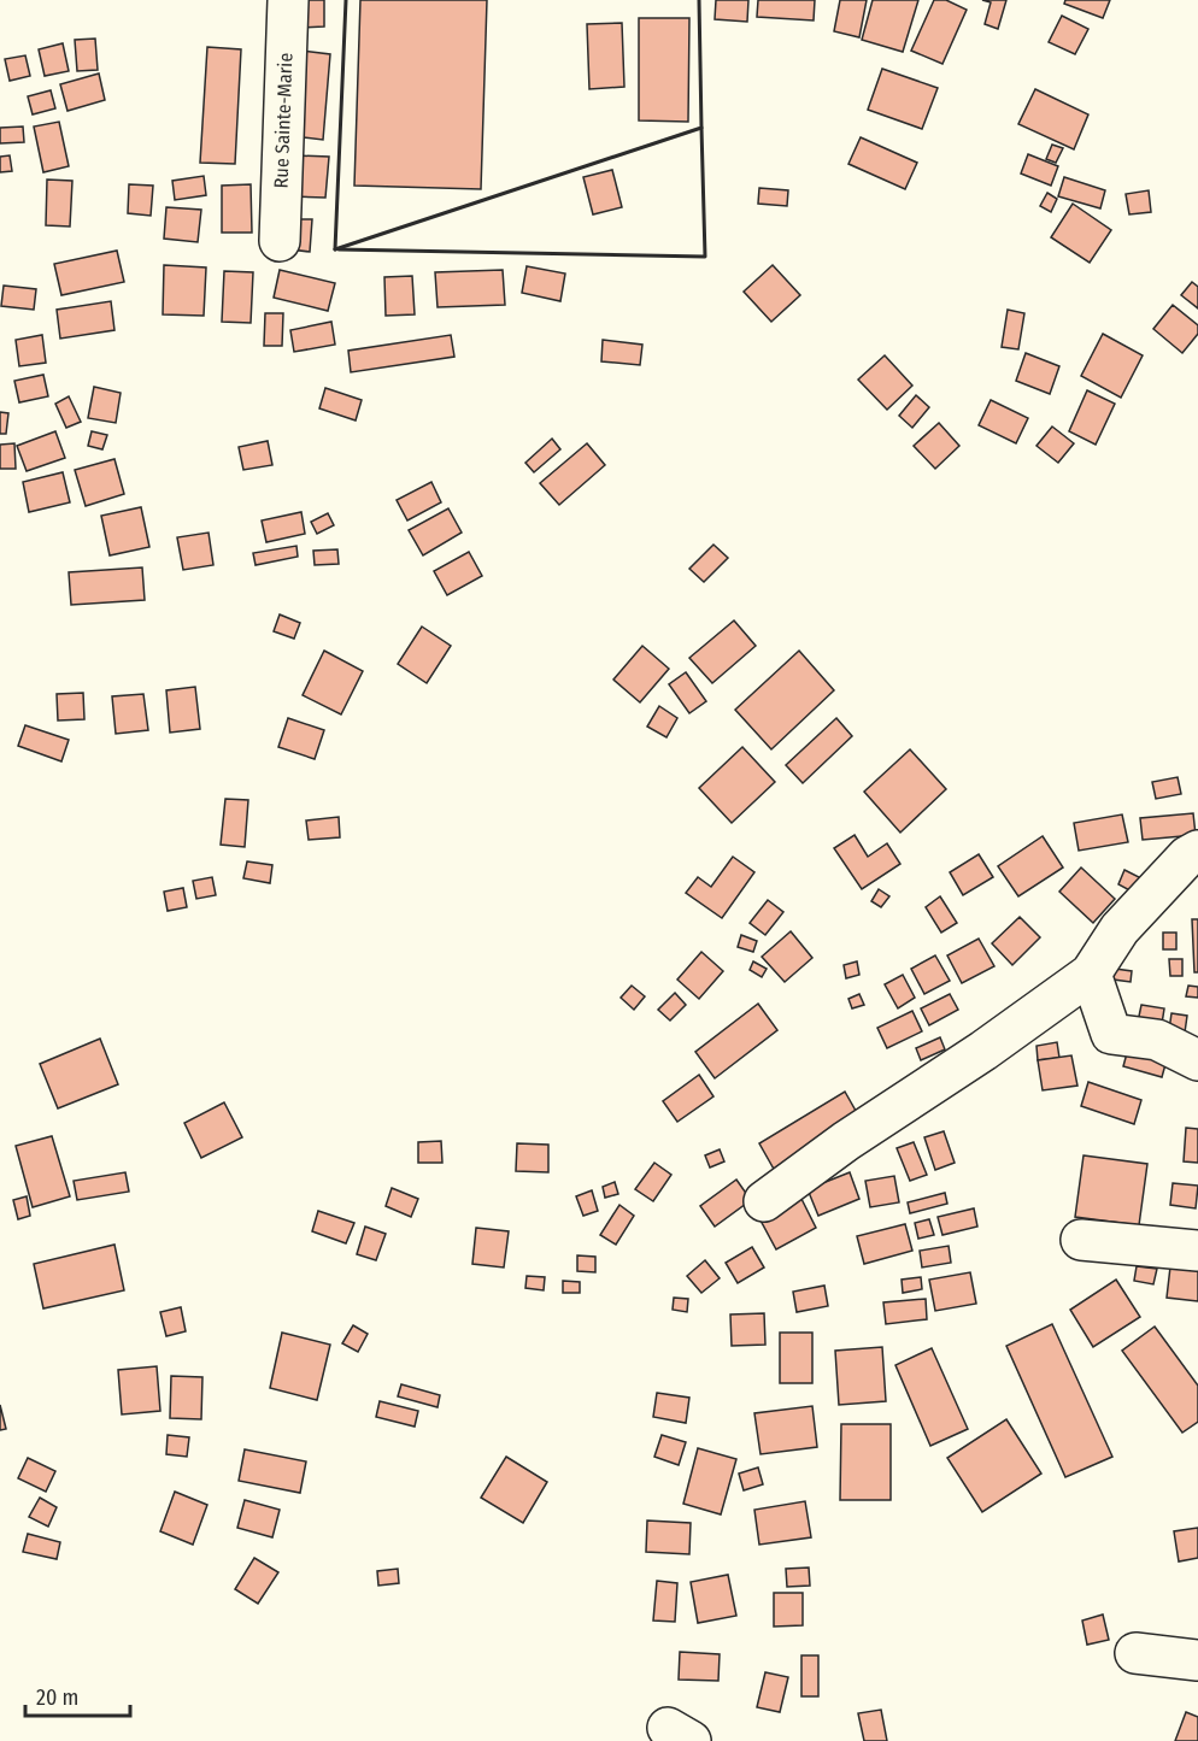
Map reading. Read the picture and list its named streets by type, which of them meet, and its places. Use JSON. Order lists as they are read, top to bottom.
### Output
{
  "streets": {
    "street": ["Rue Sainte-Marie"]
  },
  "scale_bar": "20 m"
}
